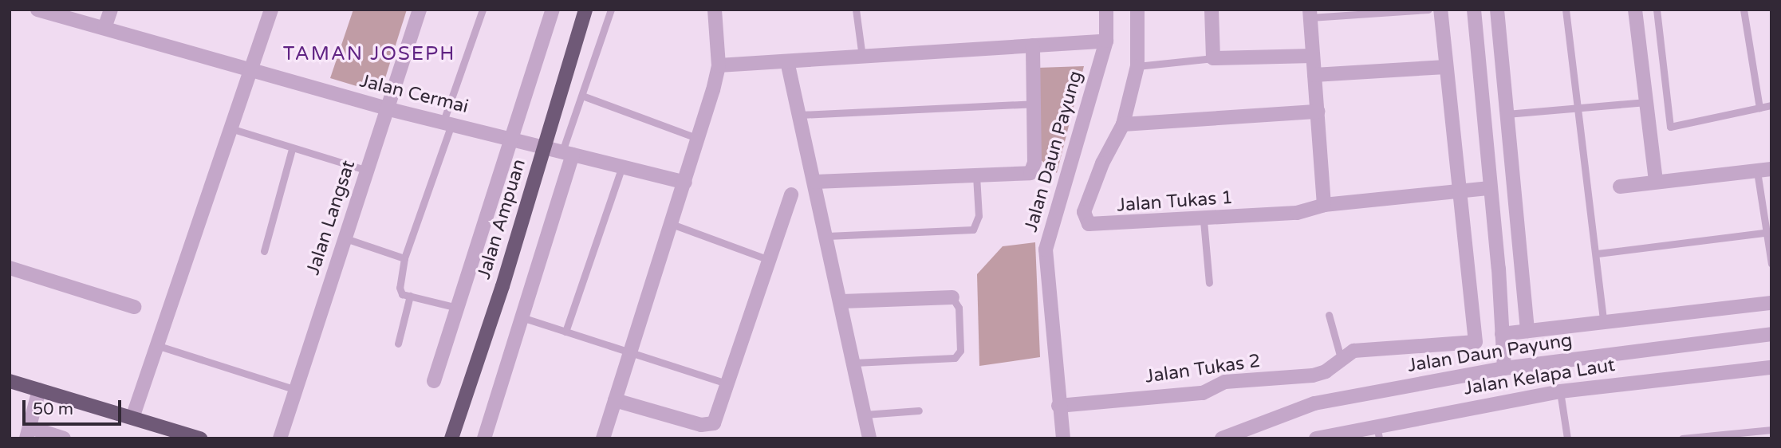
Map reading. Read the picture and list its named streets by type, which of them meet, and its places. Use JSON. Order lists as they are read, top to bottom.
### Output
{
  "streets": {
    "main road": ["Jalan Ampuan"],
    "street": [
      "Jalan Cermai",
      "Jalan Daun Payung",
      "Jalan Tukas 1",
      "Jalan Langsat",
      "Jalan Tukas 2",
      "Jalan Kelapa Laut"
    ]
  },
  "crossings": [
    ["Jalan Cermai", "Jalan Langsat"],
    ["Jalan Cermai", "Jalan Ampuan"],
    ["Jalan Daun Payung", "Jalan Tukas 2"],
    ["Jalan Tukas 1", "Jalan Tukas 2"]
  ],
  "districts": ["TAMAN JOSEPH"],
  "scale_bar": "50 m"
}
